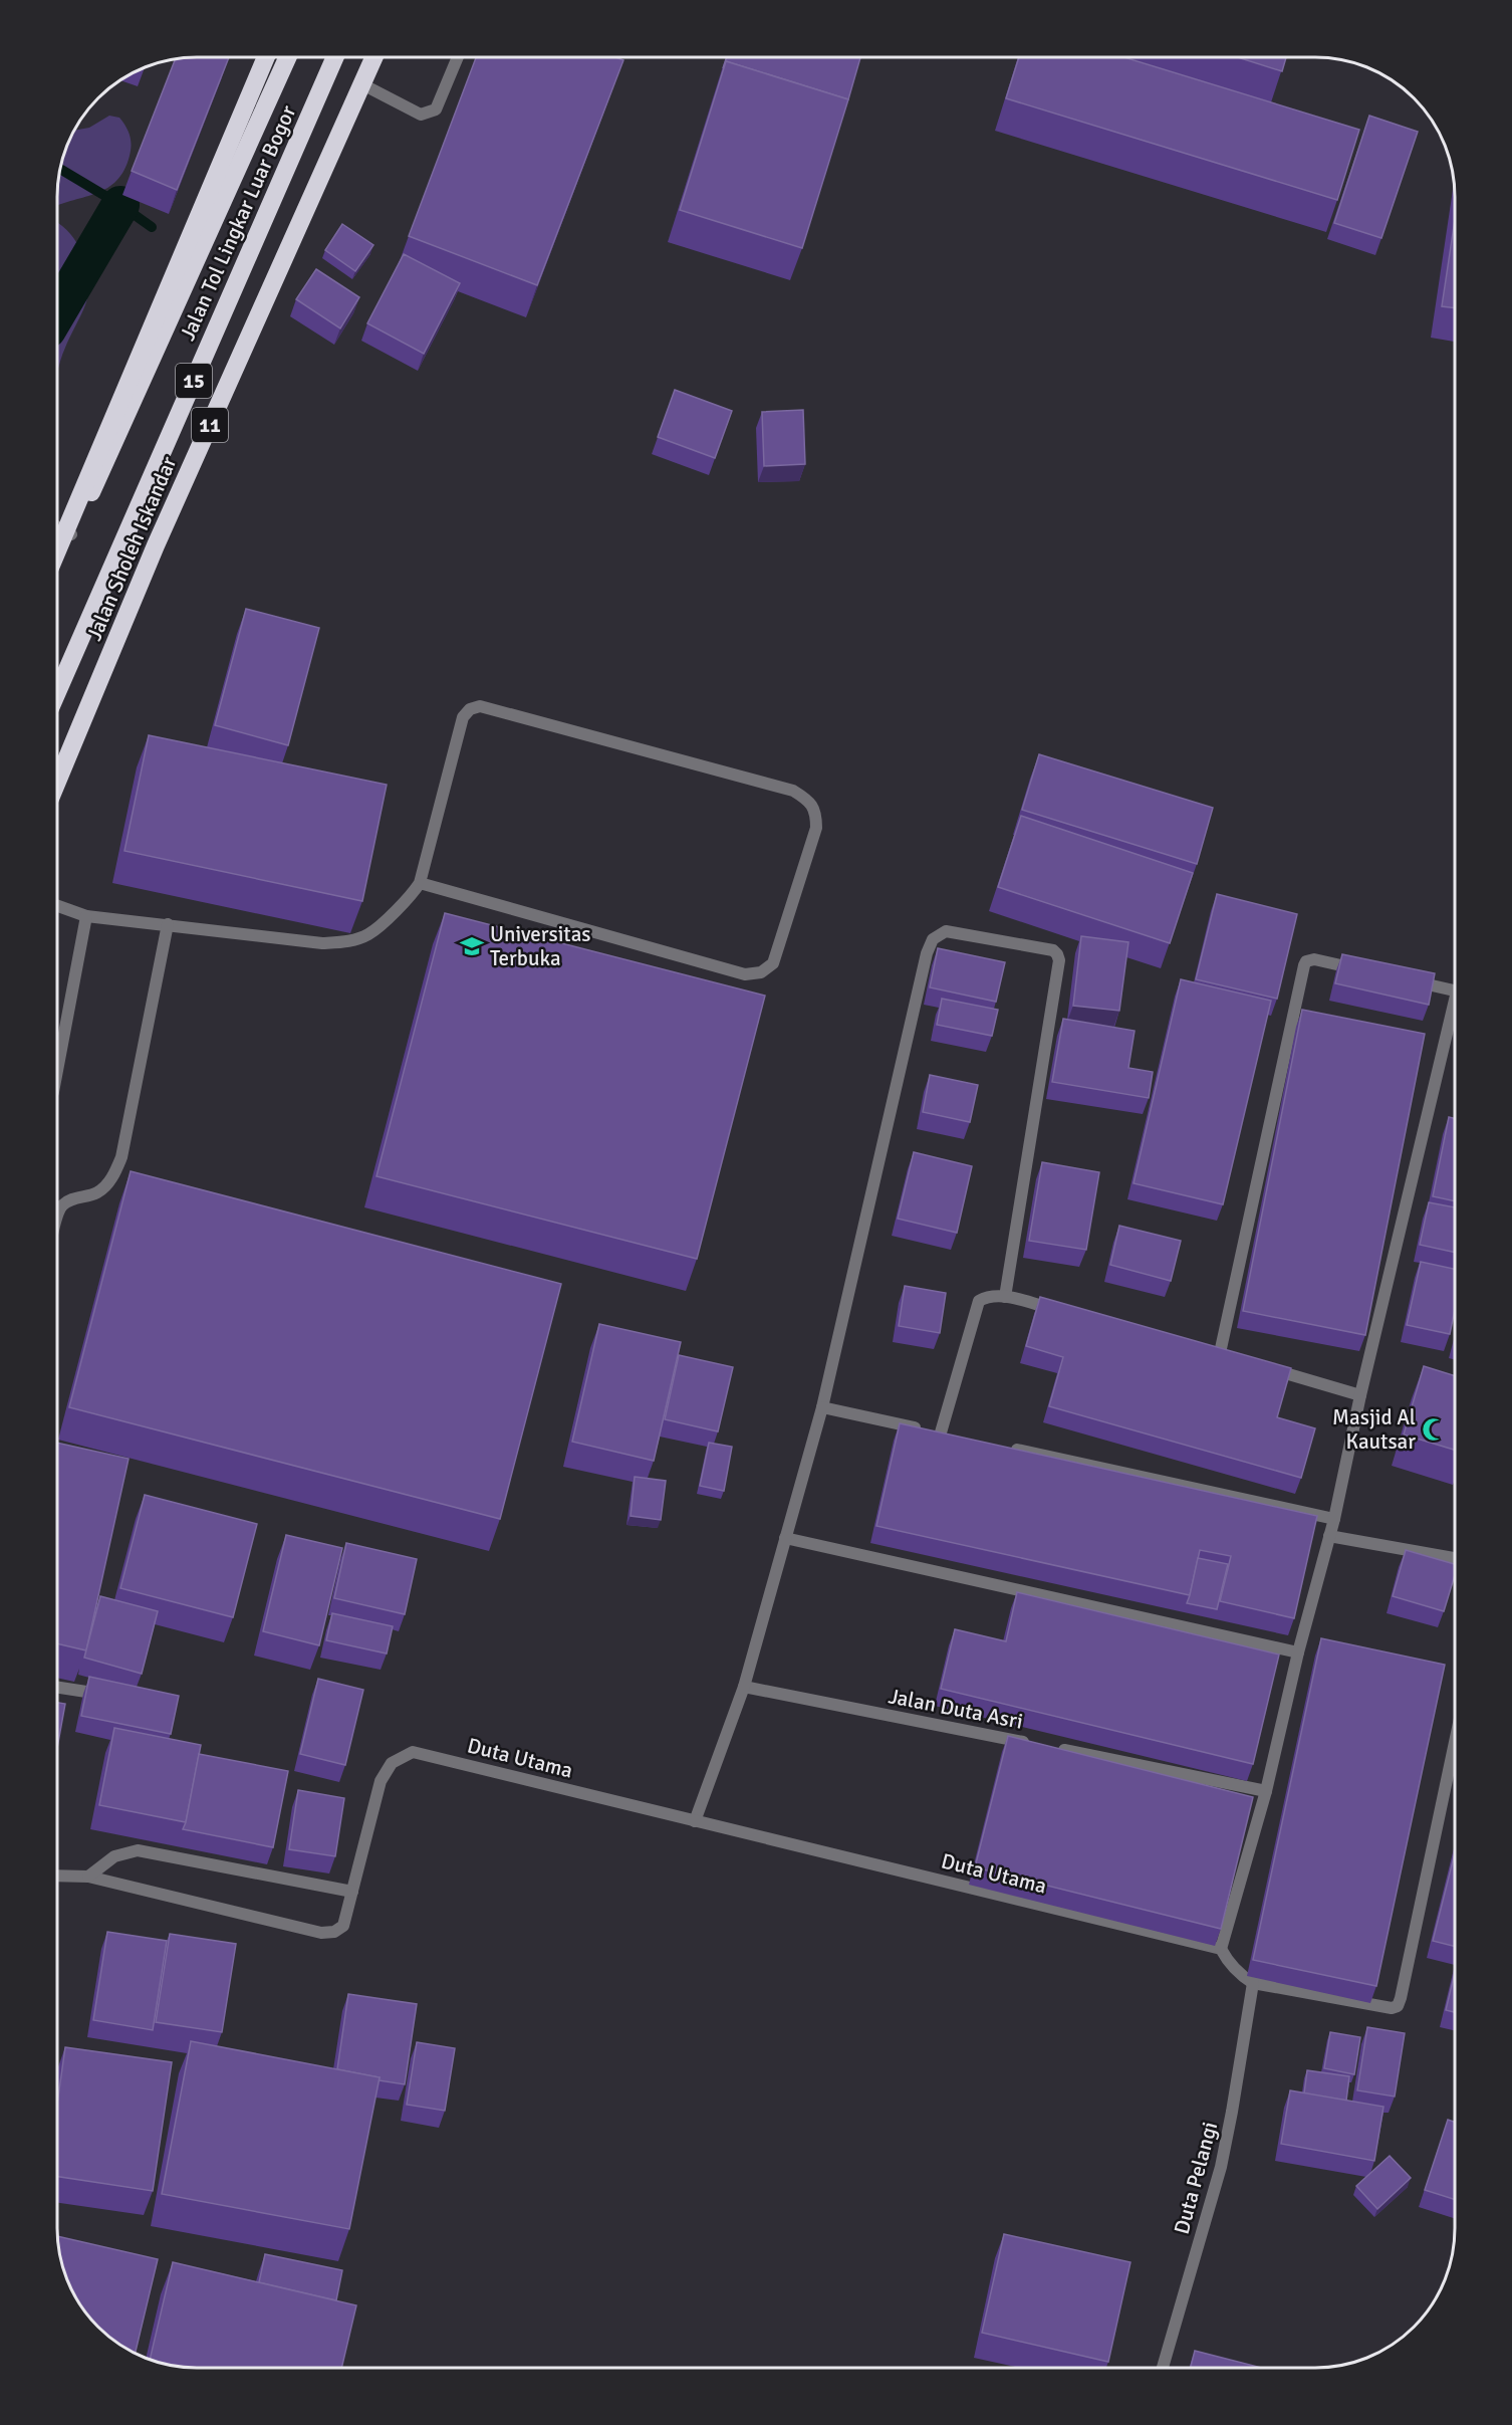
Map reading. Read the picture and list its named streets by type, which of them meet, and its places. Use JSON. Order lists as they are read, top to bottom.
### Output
{
  "streets": {
    "highway": [
      "Jalan Tol Lingkar Luar Bogor",
      "15",
      "11",
      "Jalan Sholeh Iskandar"
    ],
    "street": ["Jalan Duta Asri", "Duta Utama", "Duta Pelangi"]
  },
  "places": {
    "school or university": ["Universitas Terbuka"],
    "mosque": ["Masjid Al Kautsar"]
  }
}
